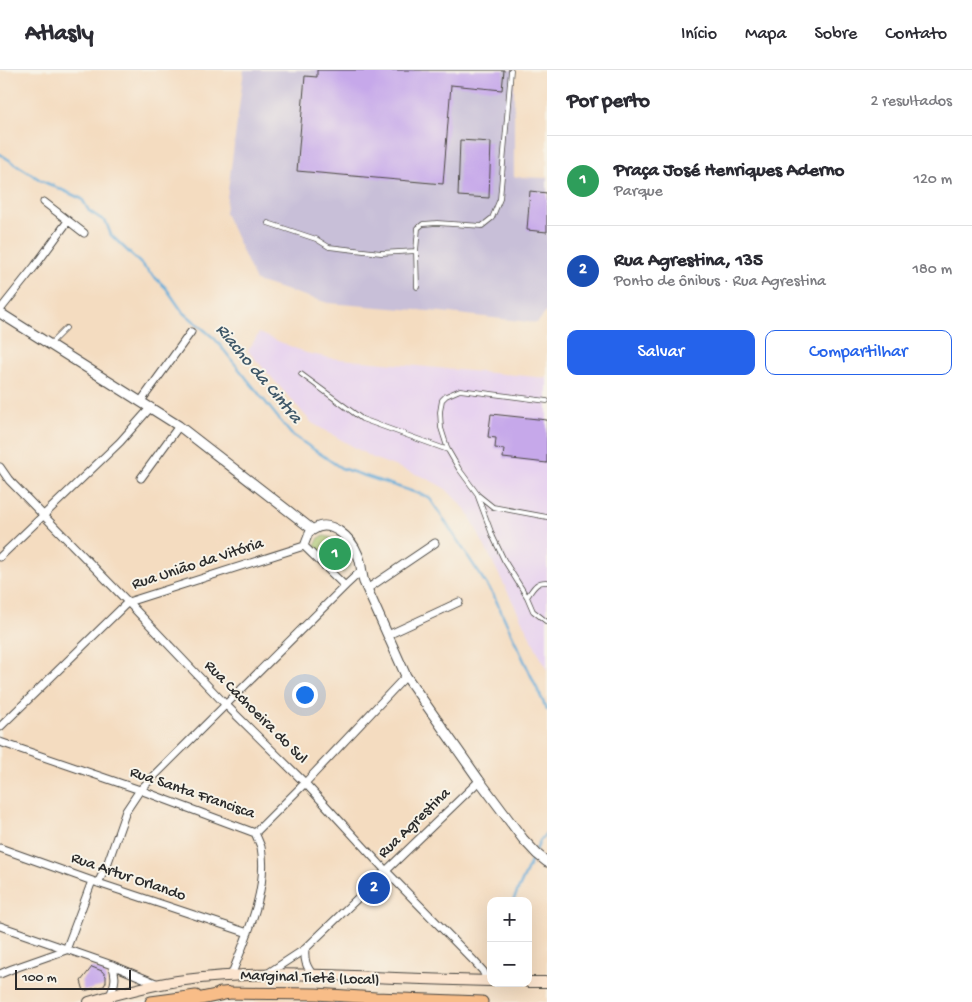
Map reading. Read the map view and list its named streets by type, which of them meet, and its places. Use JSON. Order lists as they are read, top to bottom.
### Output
{
  "streets": {
    "highway": ["Marginal Tietê (Local)"],
    "street": [
      "Rua União da Vitória",
      "Rua Cachoeira do Sul",
      "Rua Santa Francisca",
      "Rua Agrestina",
      "Rua Artur Orlando"
    ]
  },
  "crossings": [
    ["Rua União da Vitória", "Rua Cachoeira do Sul"],
    ["Rua Cachoeira do Sul", "Rua Santa Francisca"],
    ["Rua Cachoeira do Sul", "Rua Agrestina"]
  ],
  "water": ["Riacho da Cintra"],
  "scale_bar": "100 m",
  "page": {
    "header": "Atlasly",
    "nav": [
      "Início",
      "Mapa",
      "Sobre",
      "Contato"
    ],
    "heading": ["Por perto", "2 resultados"],
    "list": [
      {
        "mark": "1",
        "name": "Praça José Henriques Aderno",
        "note": "Parque",
        "value": "120 m"
      },
      {
        "mark": "2",
        "name": "Rua Agrestina, 135",
        "note": "Ponto de ônibus · Rua Agrestina",
        "value": "180 m"
      }
    ],
    "buttons": ["Salvar", "Compartilhar"],
    "pins": ["1", "2"],
    "map_buttons": ["+", "−"],
    "scale": "100 m"
  }
}
